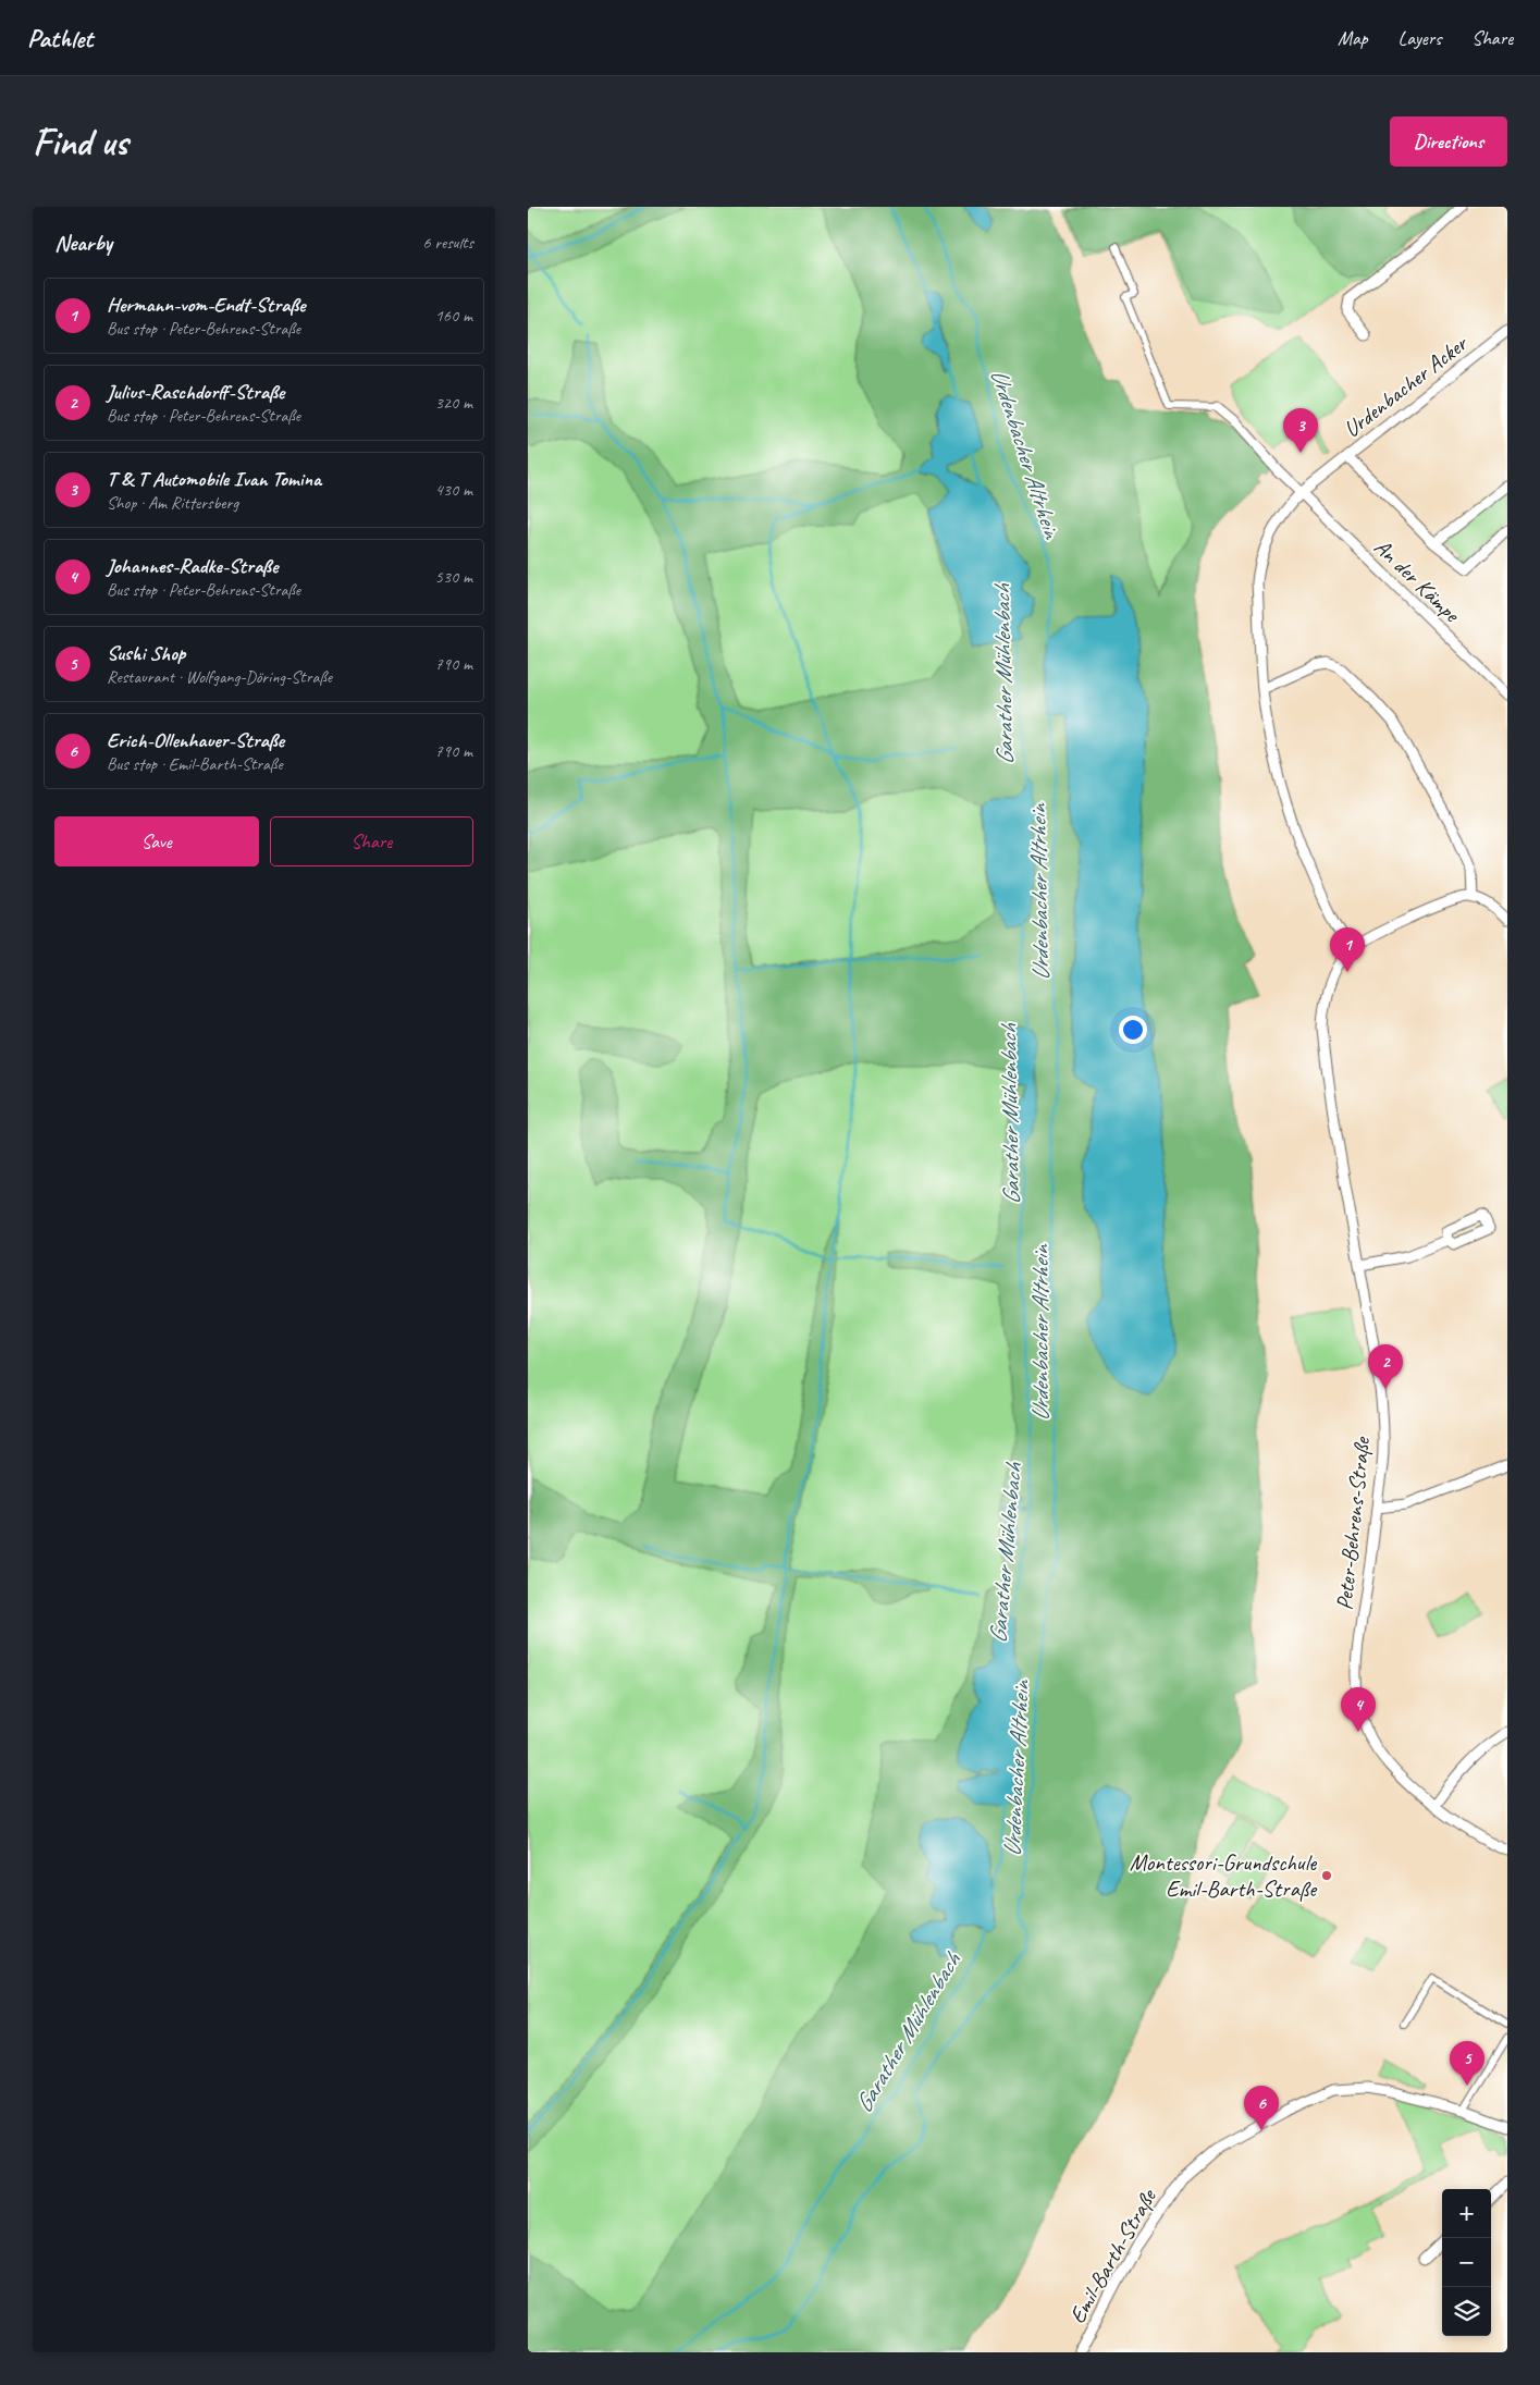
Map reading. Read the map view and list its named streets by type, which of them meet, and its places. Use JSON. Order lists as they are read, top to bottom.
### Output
{
  "streets": {
    "street": [
      "Urdenbacher Acker",
      "An der Kämpe",
      "Peter-Behrens-Straße",
      "Emil-Barth-Straße"
    ]
  },
  "crossings": [
    ["Urdenbacher Acker", "An der Kämpe"],
    ["Urdenbacher Acker", "Peter-Behrens-Straße"]
  ],
  "water": ["Urdenbacher Altrhein", "Garather Mühlenbach"],
  "places": ["Montessori-Grundschule Emil-Barth-Straße"],
  "page": {
    "header": "Pathlet",
    "nav": ["Map", "Layers", "Share"],
    "buttons": [
      "Directions",
      ["Save", "Share"]
    ],
    "title": "Find us",
    "heading": ["Nearby", "6 results"],
    "list": [
      {
        "mark": "1",
        "name": "Hermann-vom-Endt-Straße",
        "note": "Bus stop · Peter-Behrens-Straße",
        "value": "160 m"
      },
      {
        "mark": "2",
        "name": "Julius-Raschdorff-Straße",
        "note": "Bus stop · Peter-Behrens-Straße",
        "value": "320 m"
      },
      {
        "mark": "3",
        "name": "T & T Automobile Ivan Tomina",
        "note": "Shop · Am Rittersberg",
        "value": "430 m"
      },
      {
        "mark": "4",
        "name": "Johannes-Radke-Straße",
        "note": "Bus stop · Peter-Behrens-Straße",
        "value": "530 m"
      },
      {
        "mark": "5",
        "name": "Sushi Shop",
        "note": "Restaurant · Wolfgang-Döring-Straße",
        "value": "790 m"
      },
      {
        "mark": "6",
        "name": "Erich-Ollenhauer-Straße",
        "note": "Bus stop · Emil-Barth-Straße",
        "value": "790 m"
      }
    ],
    "pins": [
      "3",
      "1",
      "2",
      "4",
      "5",
      "6"
    ],
    "map_buttons": ["+", "−"]
  }
}
